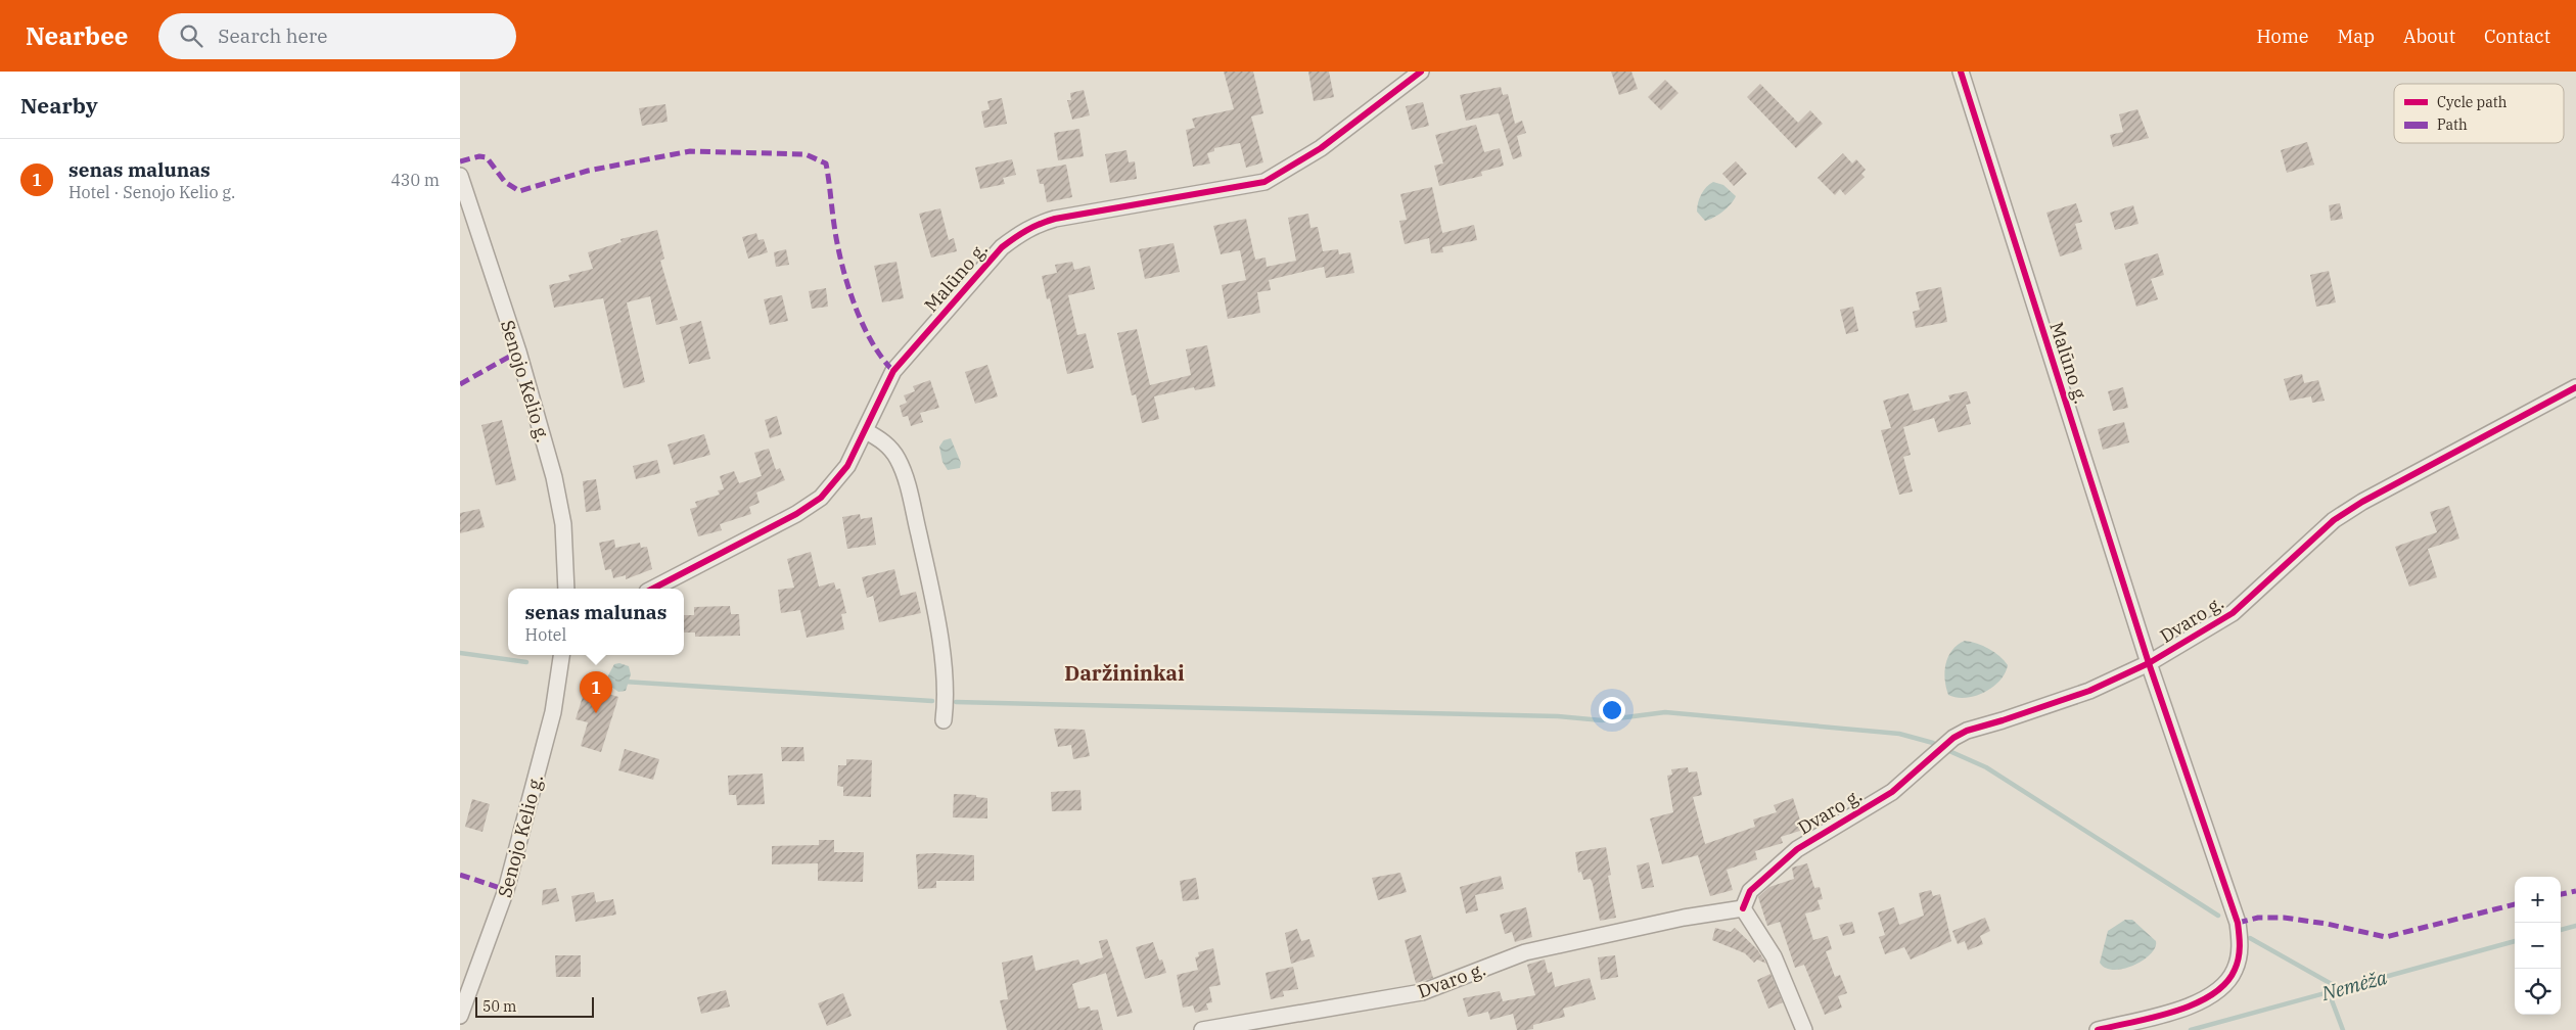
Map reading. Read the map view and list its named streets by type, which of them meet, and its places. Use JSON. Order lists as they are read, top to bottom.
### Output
{
  "streets": {
    "street": ["Malūno g.", "Senojo Kelio g.", "Dvaro g."]
  },
  "crossings": [
    ["Malūno g.", "Dvaro g."]
  ],
  "districts": ["Daržininkai"],
  "water": ["Nemėža"],
  "legend": ["Cycle path", "Path"],
  "scale_bar": "50 m",
  "page": {
    "header": "Nearbee",
    "search": "Search here",
    "nav": [
      "Home",
      "Map",
      "About",
      "Contact"
    ],
    "heading": "Nearby",
    "list": [
      {
        "mark": "1",
        "name": "senas malunas",
        "note": "Hotel · Senojo Kelio g.",
        "value": "430 m"
      }
    ],
    "popup": ["senas malunas", "Hotel"],
    "pins": "1",
    "map_buttons": ["+", "−"],
    "scale": "50 m"
  }
}
